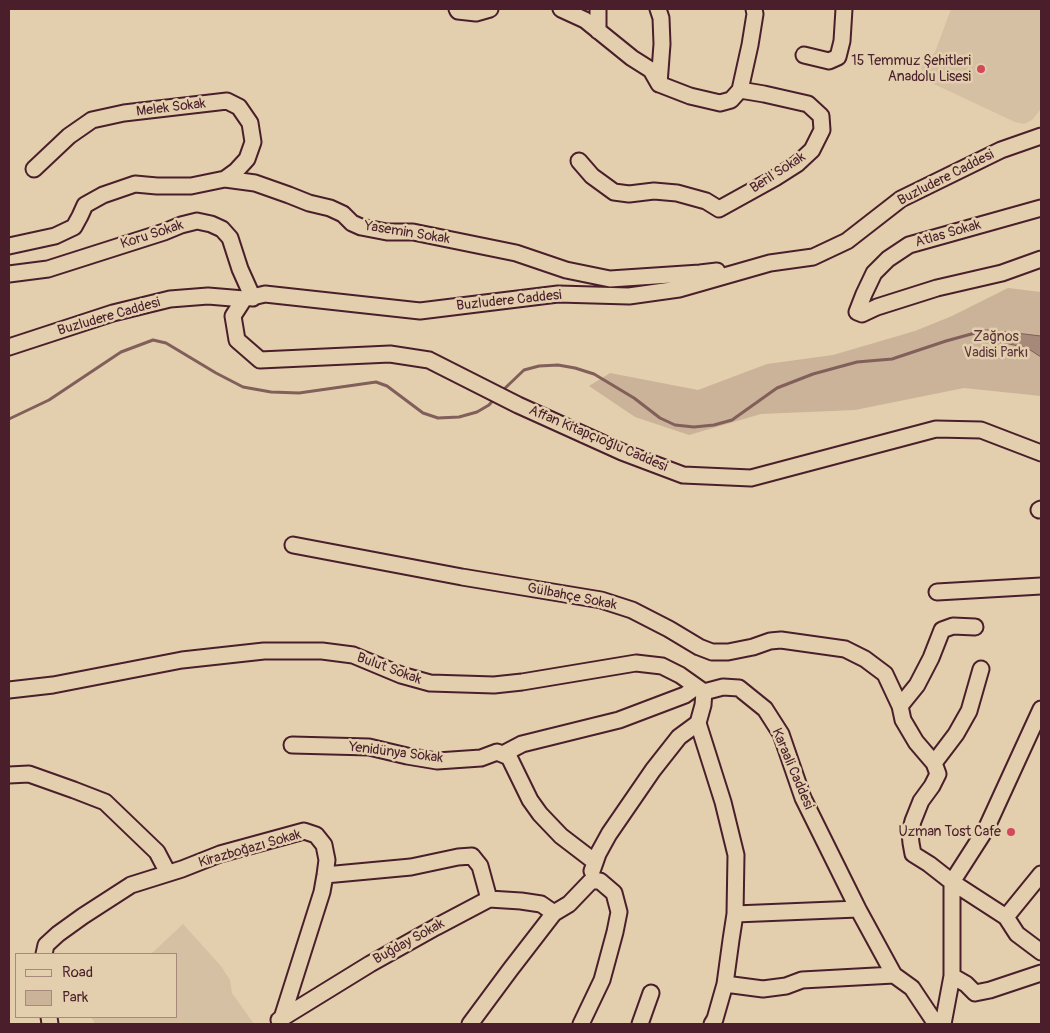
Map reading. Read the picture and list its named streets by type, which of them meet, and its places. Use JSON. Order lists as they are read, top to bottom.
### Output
{
  "streets": {
    "street": [
      "Melek Sokak",
      "Beril Sokak",
      "Buzludere Caddesi",
      "Yasemin Sokak",
      "Atlas Sokak",
      "Koru Sokak",
      "Affan Kitapçıoğlu Caddesi",
      "Gülbahçe Sokak",
      "Bulut Sokak",
      "Yenidünya Sokak",
      "Karaali Caddesi",
      "Kirazboğazı Sokak",
      "Buğday Sokak"
    ]
  },
  "crossings": [
    ["Melek Sokak", "Yasemin Sokak"],
    ["Buzludere Caddesi", "Yasemin Sokak"],
    ["Buzludere Caddesi", "Koru Sokak"],
    ["Buzludere Caddesi", "Affan Kitapçıoğlu Caddesi"],
    ["Koru Sokak", "Affan Kitapçıoğlu Caddesi"],
    ["Bulut Sokak", "Karaali Caddesi"],
    ["Yenidünya Sokak", "Karaali Caddesi"],
    ["Kirazboğazı Sokak", "Buğday Sokak"]
  ],
  "parks": ["Zağnos Vadisi Parkı"],
  "places": ["15 Temmuz Şehitleri Anadolu Lisesi", "Uzman Tost Cafe"],
  "legend": ["Road", "Park"]
}
